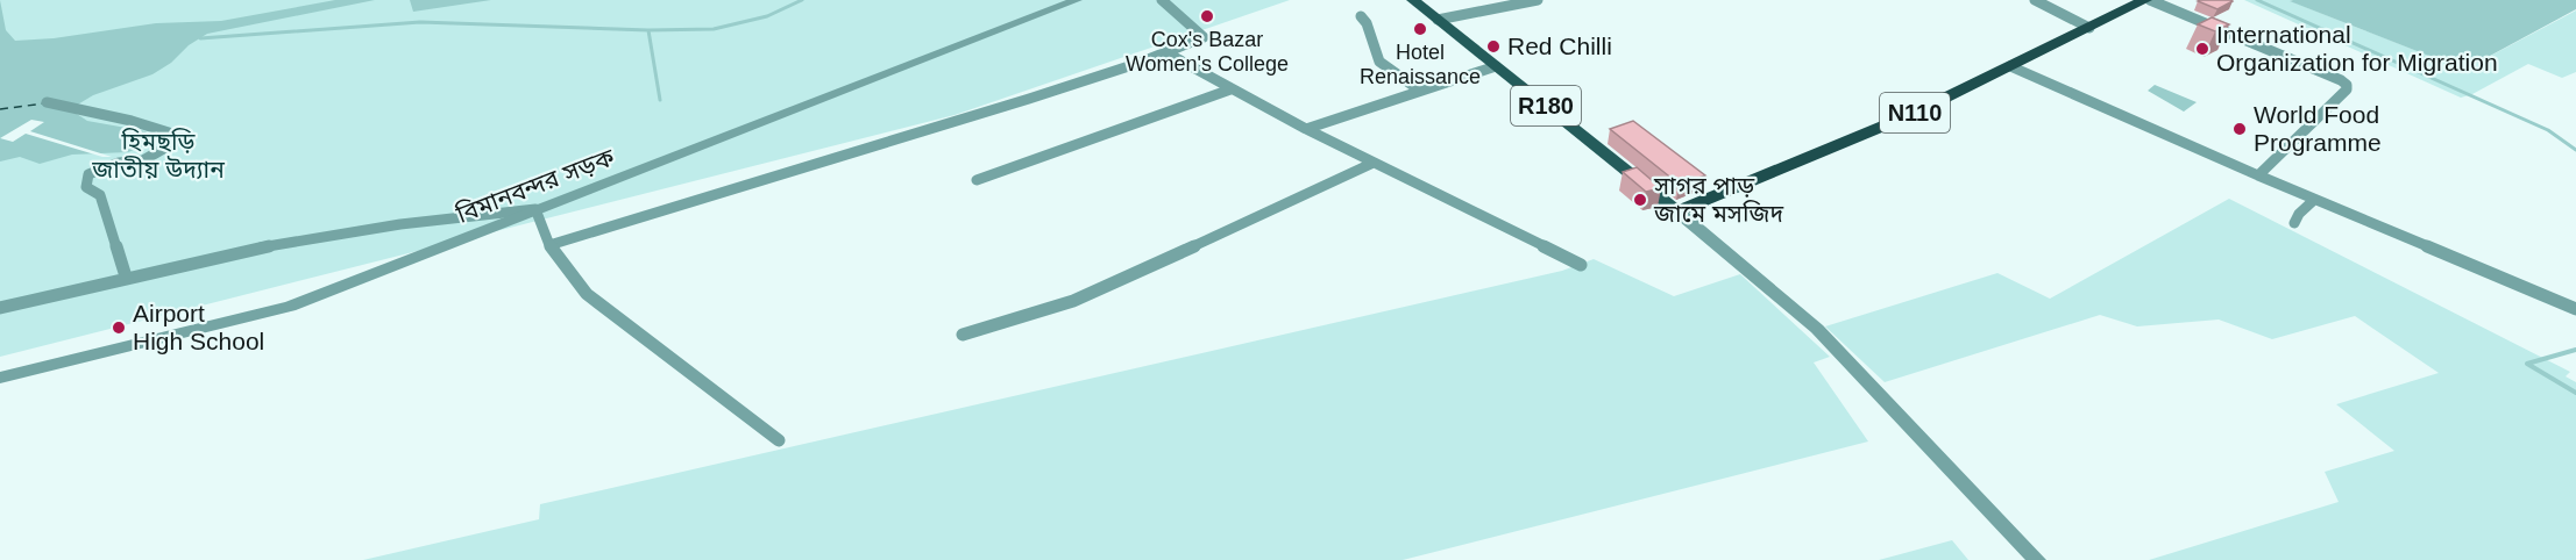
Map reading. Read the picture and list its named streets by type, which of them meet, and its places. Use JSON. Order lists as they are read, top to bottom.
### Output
{
  "streets": {
    "highway": ["N110"],
    "main road": ["R180"],
    "street": ["বিমানবন্দর সড়ক"]
  },
  "crossings": [
    ["R180", "N110"]
  ],
  "parks": ["হিমছড়ি জাতীয় উদ্যান"],
  "places": [
    "Cox's Bazar Women's College",
    "Hotel Renaissance",
    "Red Chilli",
    "International Organization for Migration",
    "World Food Programme",
    "সাগর পাড় জামে মসজিদ",
    "Airport High School"
  ]
}
